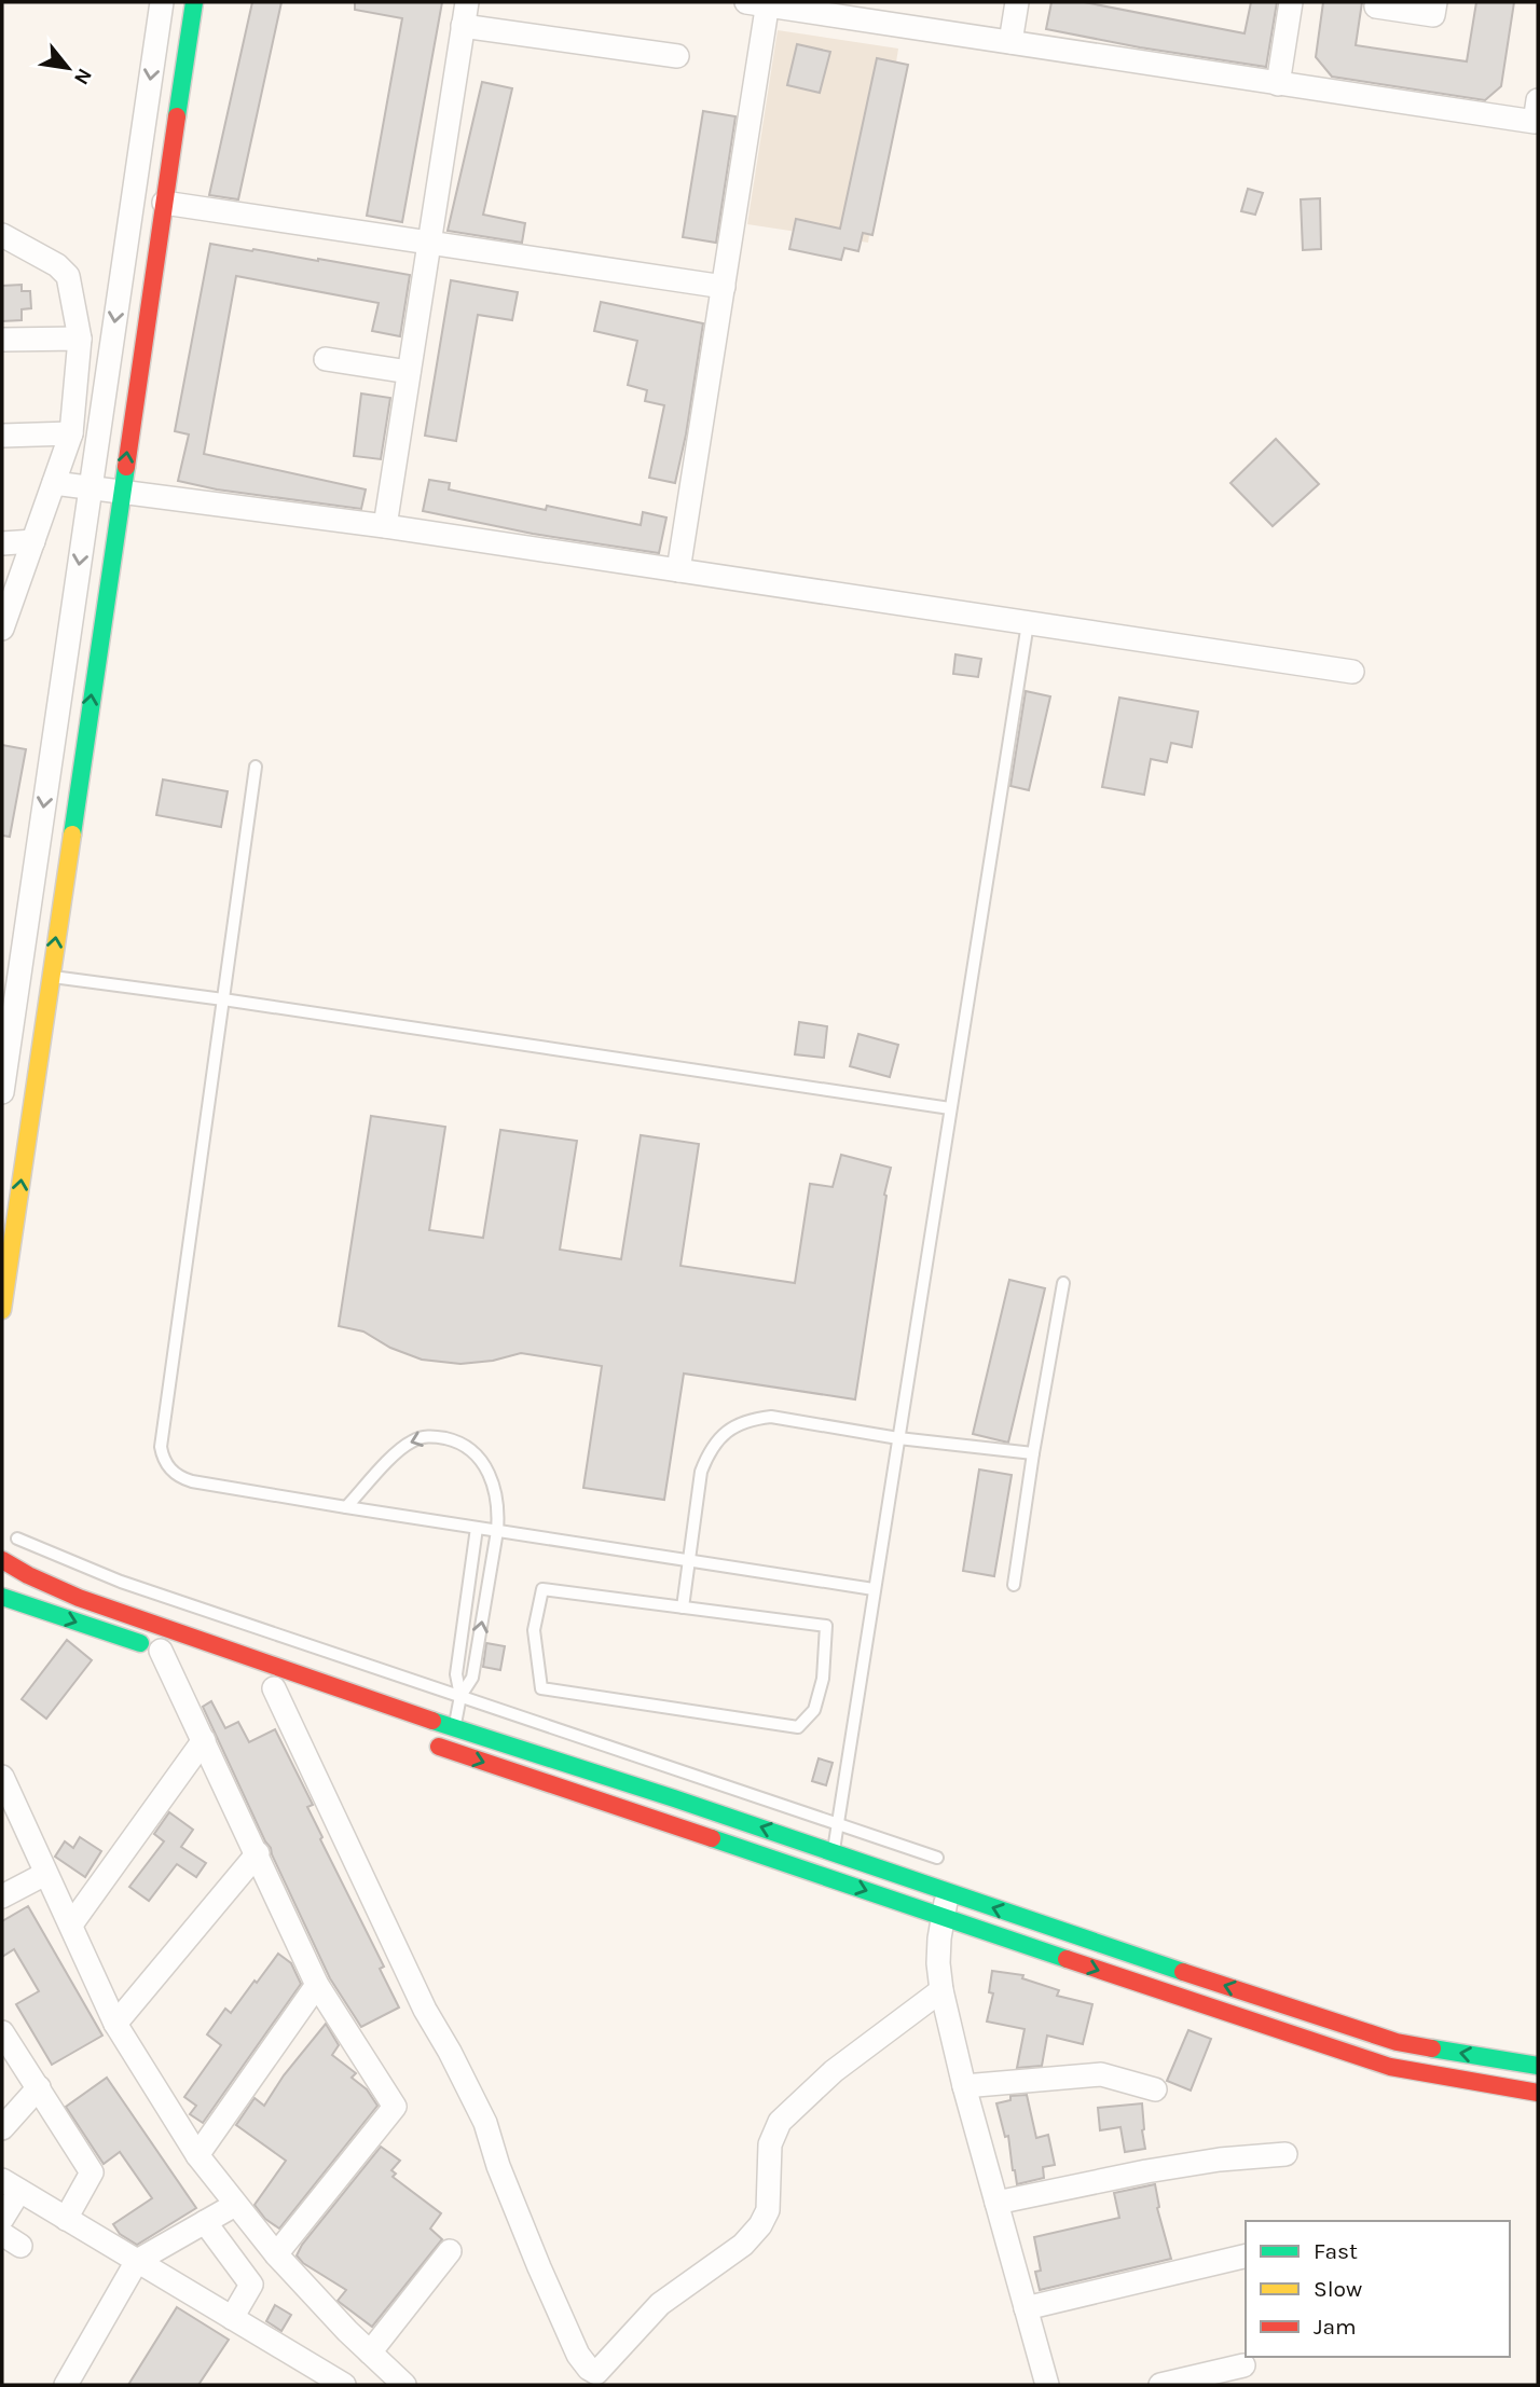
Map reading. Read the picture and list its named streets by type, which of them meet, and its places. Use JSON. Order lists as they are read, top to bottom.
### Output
{
  "legend": ["Fast", "Slow", "Jam"],
  "north": "bottom right"
}
